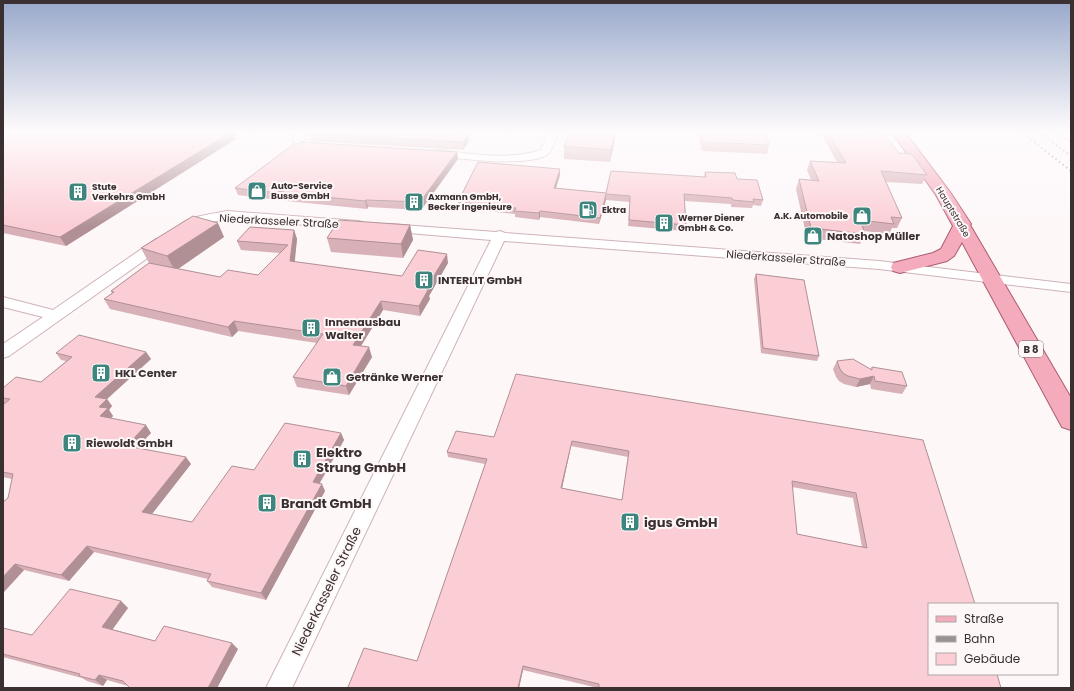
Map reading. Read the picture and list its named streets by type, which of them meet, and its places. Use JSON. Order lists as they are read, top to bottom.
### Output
{
  "streets": {
    "main road": ["Hauptstraße", "B 8"],
    "street": ["Niederkasseler Straße"]
  },
  "crossings": [
    ["Hauptstraße", "Niederkasseler Straße"],
    ["Hauptstraße", "B 8"],
    ["Niederkasseler Straße", "B 8"]
  ],
  "places": {
    "shop": [
      "Auto-Service Busse GmbH",
      "A.K. Automobile",
      "Natoshop Müller",
      "Getränke Werner"
    ],
    "building": [
      "Stute Verkehrs GmbH",
      "Axmann GmbH, Becker Ingenieure",
      "Werner Diener GmbH & Co.",
      "INTERLIT GmbH",
      "Innenausbau Walter",
      "HKL Center",
      "Riewoldt GmbH",
      "Elektro Strung GmbH",
      "Brandt GmbH",
      "igus GmbH"
    ],
    "fuel station": ["Ektra"]
  },
  "legend": ["Straße", "Bahn", "Gebäude"]
}
